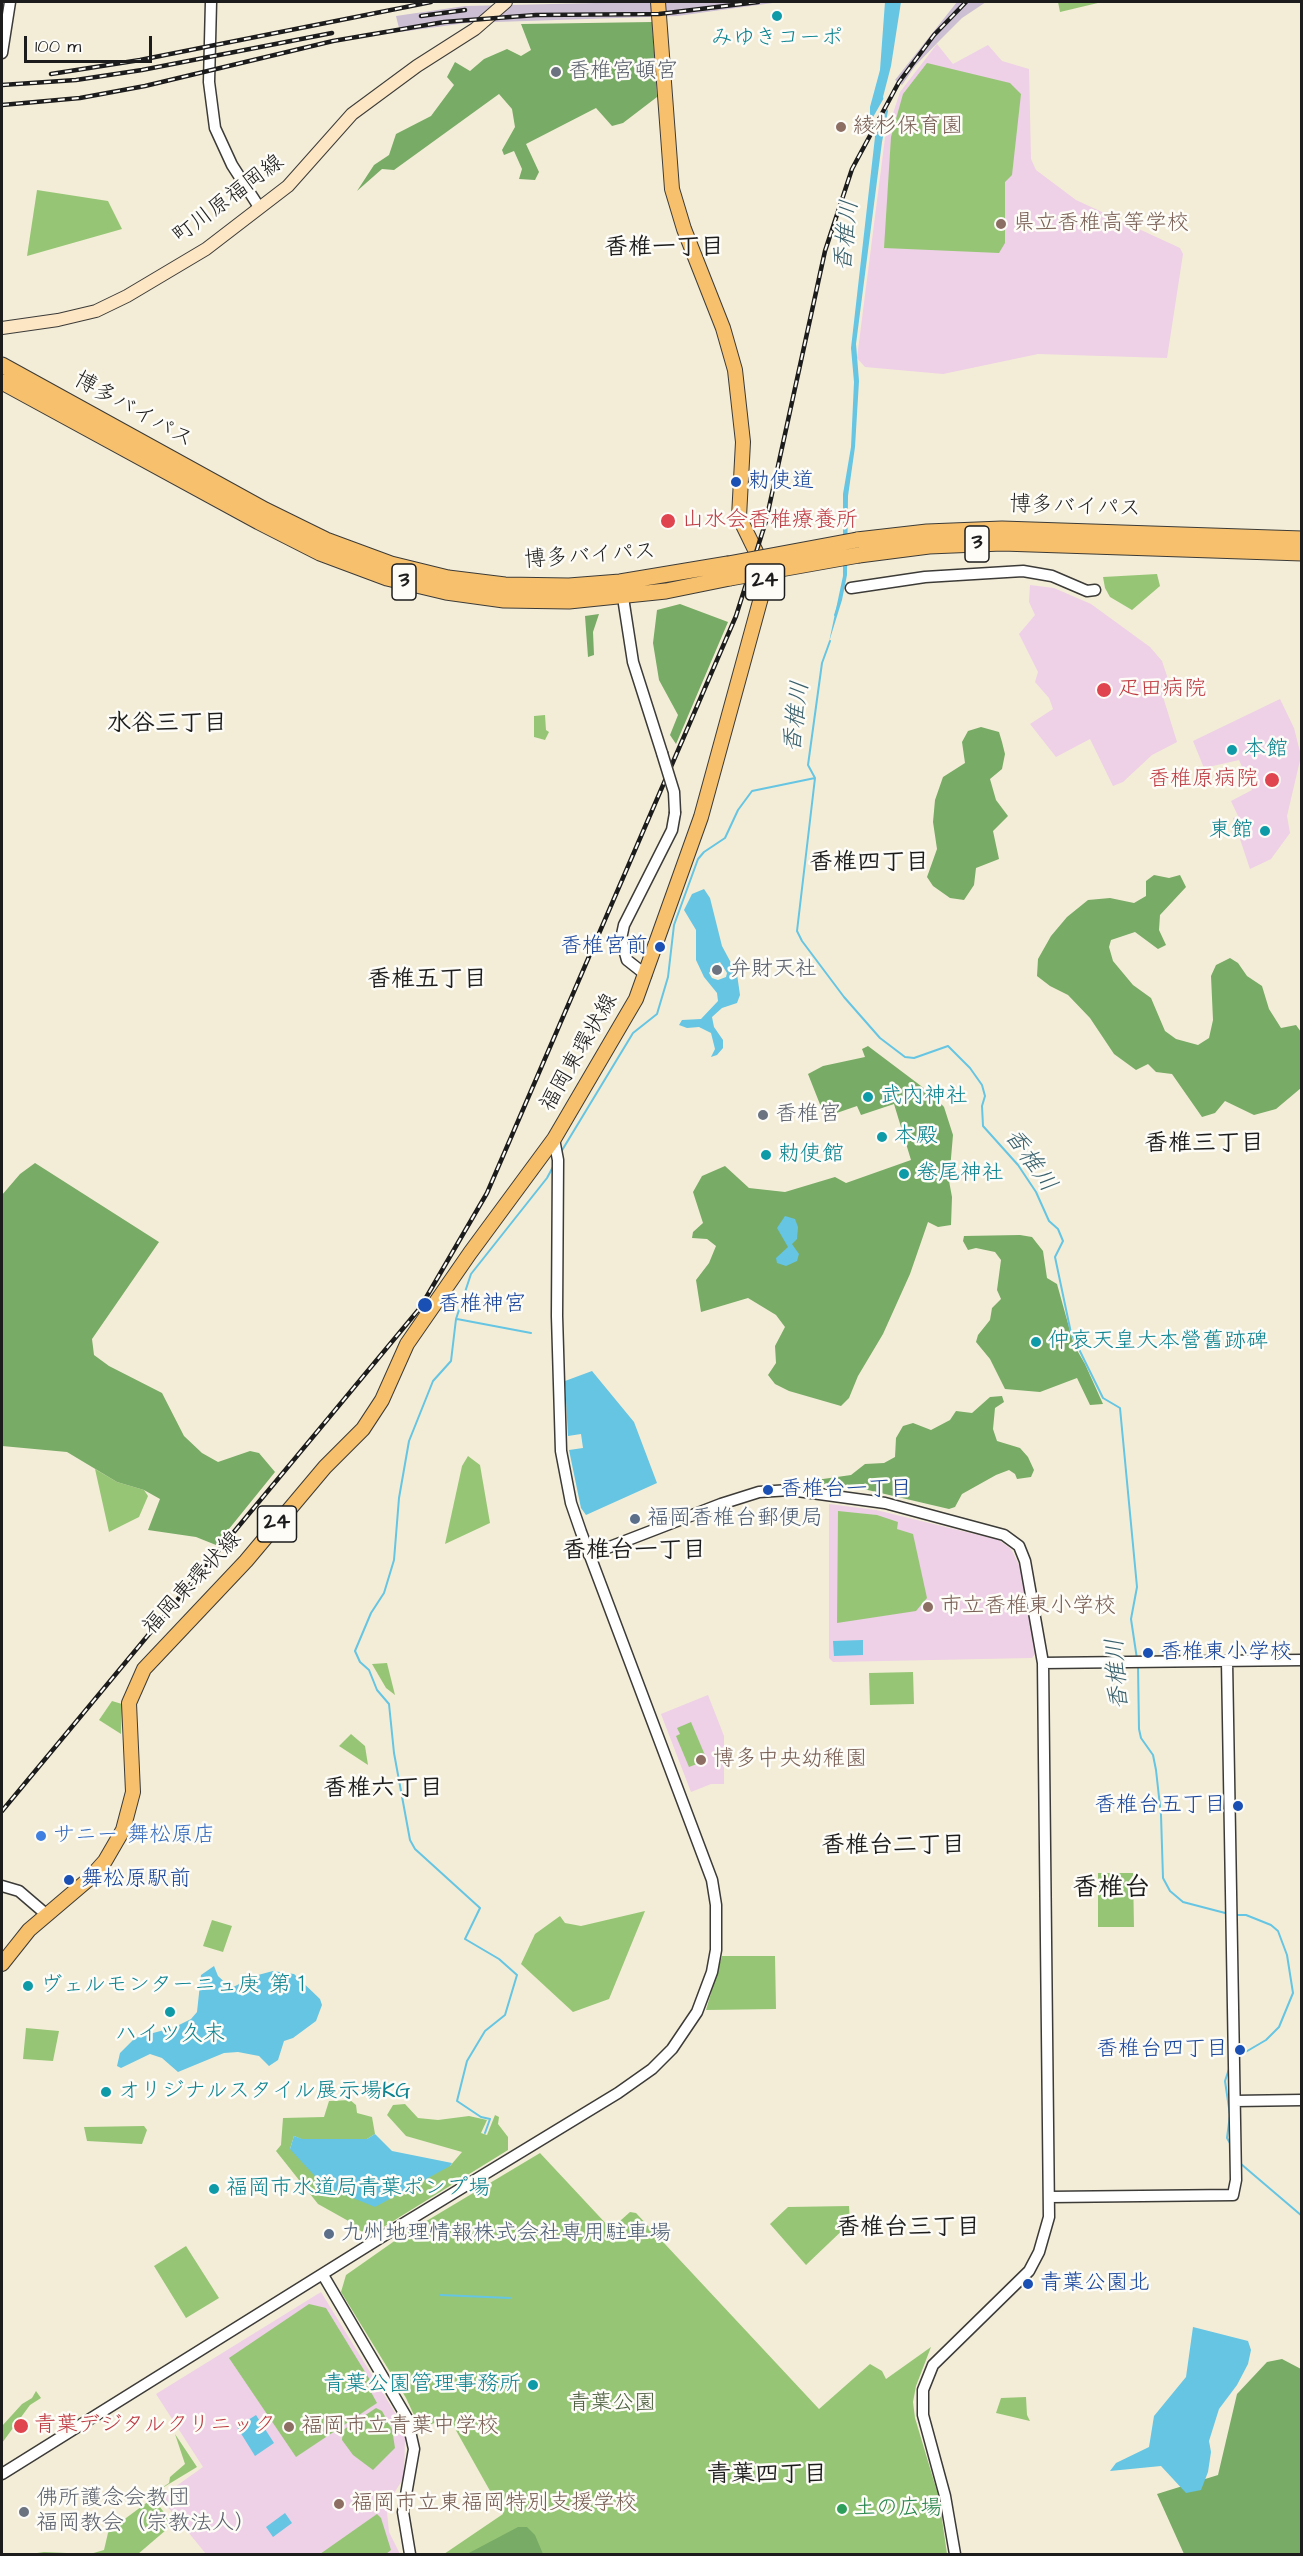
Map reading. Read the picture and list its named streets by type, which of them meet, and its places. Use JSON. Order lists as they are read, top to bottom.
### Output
{
  "streets": {
    "highway": ["博多バイパス", "3"],
    "main road": ["町川原福岡線", "24", "福岡東環状線"]
  },
  "districts": [
    "香椎一丁目",
    "水谷三丁目",
    "香椎四丁目",
    "香椎五丁目",
    "香椎三丁目",
    "香椎台一丁目",
    "香椎六丁目",
    "香椎台二丁目",
    "香椎台",
    "香椎台三丁目",
    "青葉四丁目"
  ],
  "water": ["香椎川"],
  "parks": ["青葉公園"],
  "places": [
    "みゆきコーポ",
    "香椎宮頓宮",
    "綾杉保育園",
    "県立香椎高等学校",
    "勅使道",
    "山水会香椎療養所",
    "疋田病院",
    "本館",
    "香椎原病院",
    "東館",
    "香椎宮前",
    "弁財天社",
    "武內神社",
    "香椎宮",
    "本殿",
    "勅使館",
    "卷尾神社",
    "香椎神宮",
    "仲哀天皇大本營舊跡碑",
    "香椎台一丁目",
    "福岡香椎台郵便局",
    "市立香椎東小学校",
    "香椎東小学校",
    "博多中央幼稚園",
    "香椎台五丁目",
    "サニー 舞松原店",
    "舞松原駅前",
    "ヴェルモンターニュ庚 第１",
    "ハイツ久末",
    "香椎台四丁目",
    "オリジナルスタイル展示場KG",
    "福岡市水道局青葉ポンプ場",
    "九州地理情報株式会社専用駐車場",
    "青葉公園北",
    "青葉公園管理事務所",
    "青葉デジタルクリニック",
    "福岡市立青葉中学校",
    "福岡市立東福岡特別支援学校",
    "土の広場",
    "佛所護念会教団 福岡教会（宗教法人）"
  ],
  "scale_bar": "100 m"
}
